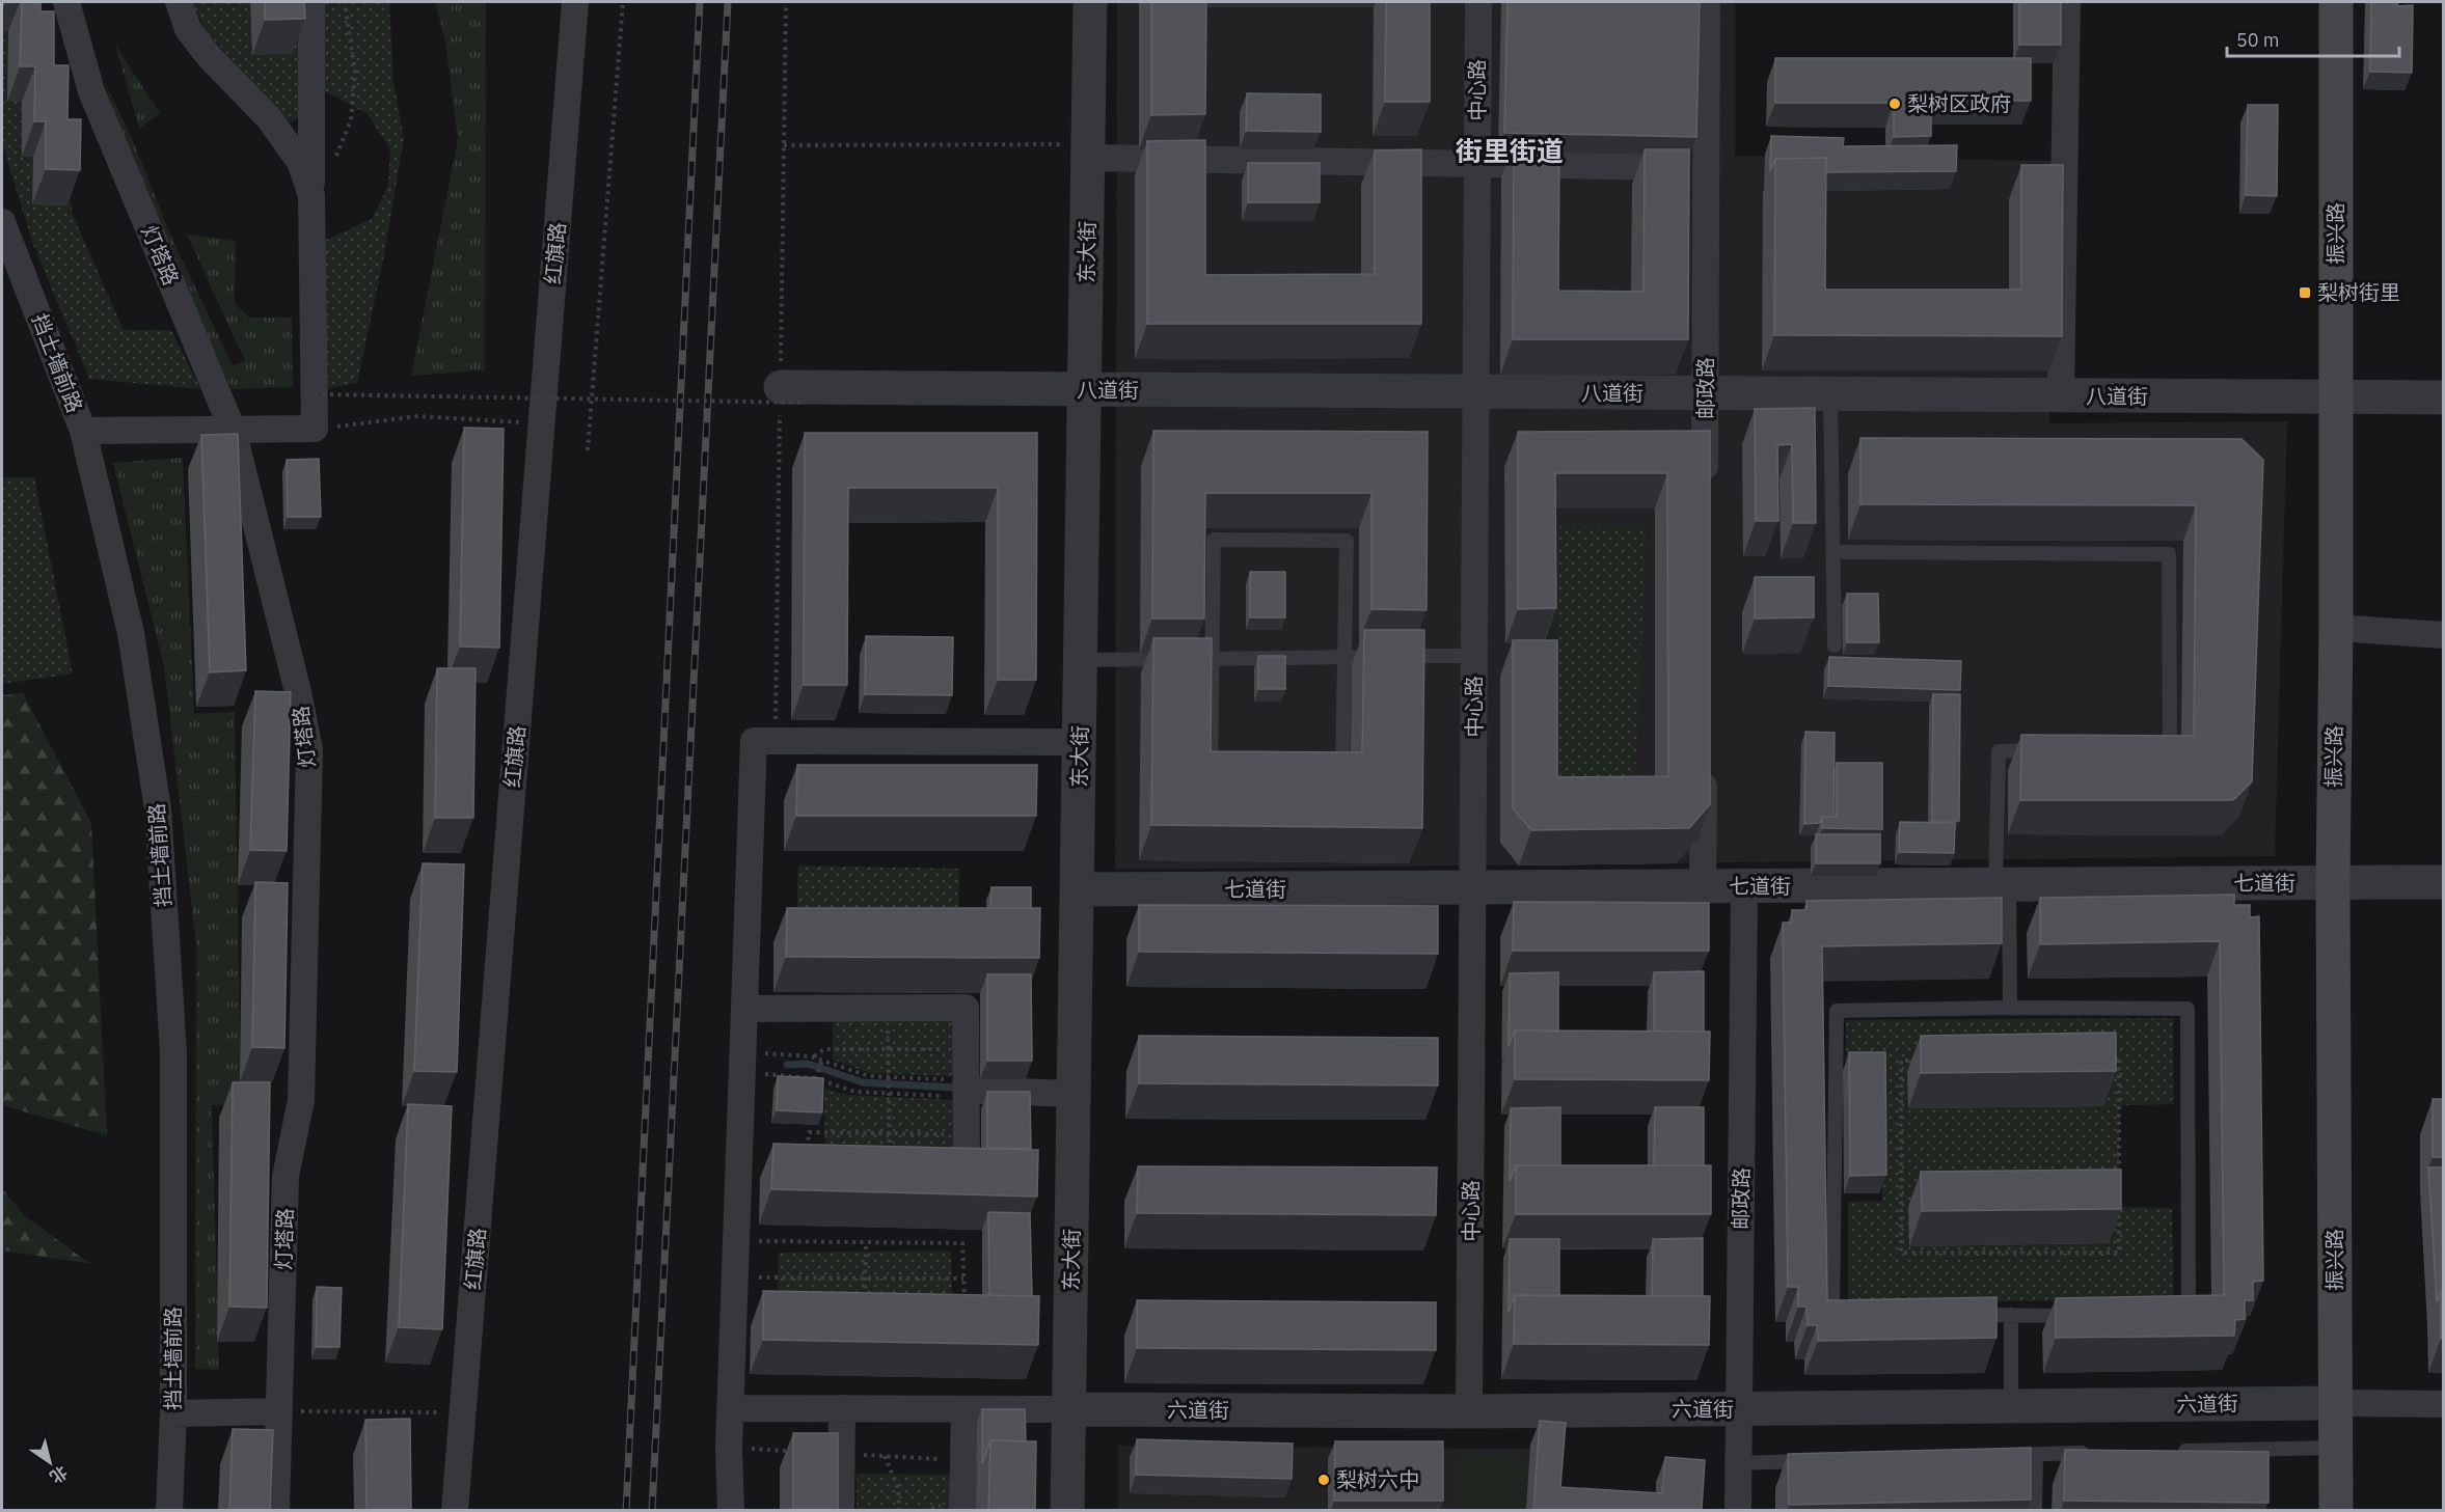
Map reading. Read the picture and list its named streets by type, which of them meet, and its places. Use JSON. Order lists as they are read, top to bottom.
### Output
{
  "streets": {
    "main road": ["振兴路"],
    "street": [
      "中心路",
      "东大街",
      "红旗路",
      "灯塔路",
      "挡土墙前路",
      "邮政路",
      "八道街",
      "七道街",
      "六道街"
    ]
  },
  "crossings": [
    ["中心路", "八道街"],
    ["中心路", "七道街"],
    ["中心路", "六道街"],
    ["振兴路", "八道街"],
    ["振兴路", "七道街"],
    ["振兴路", "六道街"],
    ["东大街", "八道街"],
    ["东大街", "七道街"],
    ["东大街", "六道街"],
    ["邮政路", "八道街"],
    ["邮政路", "七道街"],
    ["邮政路", "六道街"]
  ],
  "districts": ["街里街道"],
  "places": {
    "other": ["梨树区政府", "梨树六中"],
    "transit": ["梨树街里"]
  },
  "scale_bar": "50 m",
  "north": "bottom right"
}
